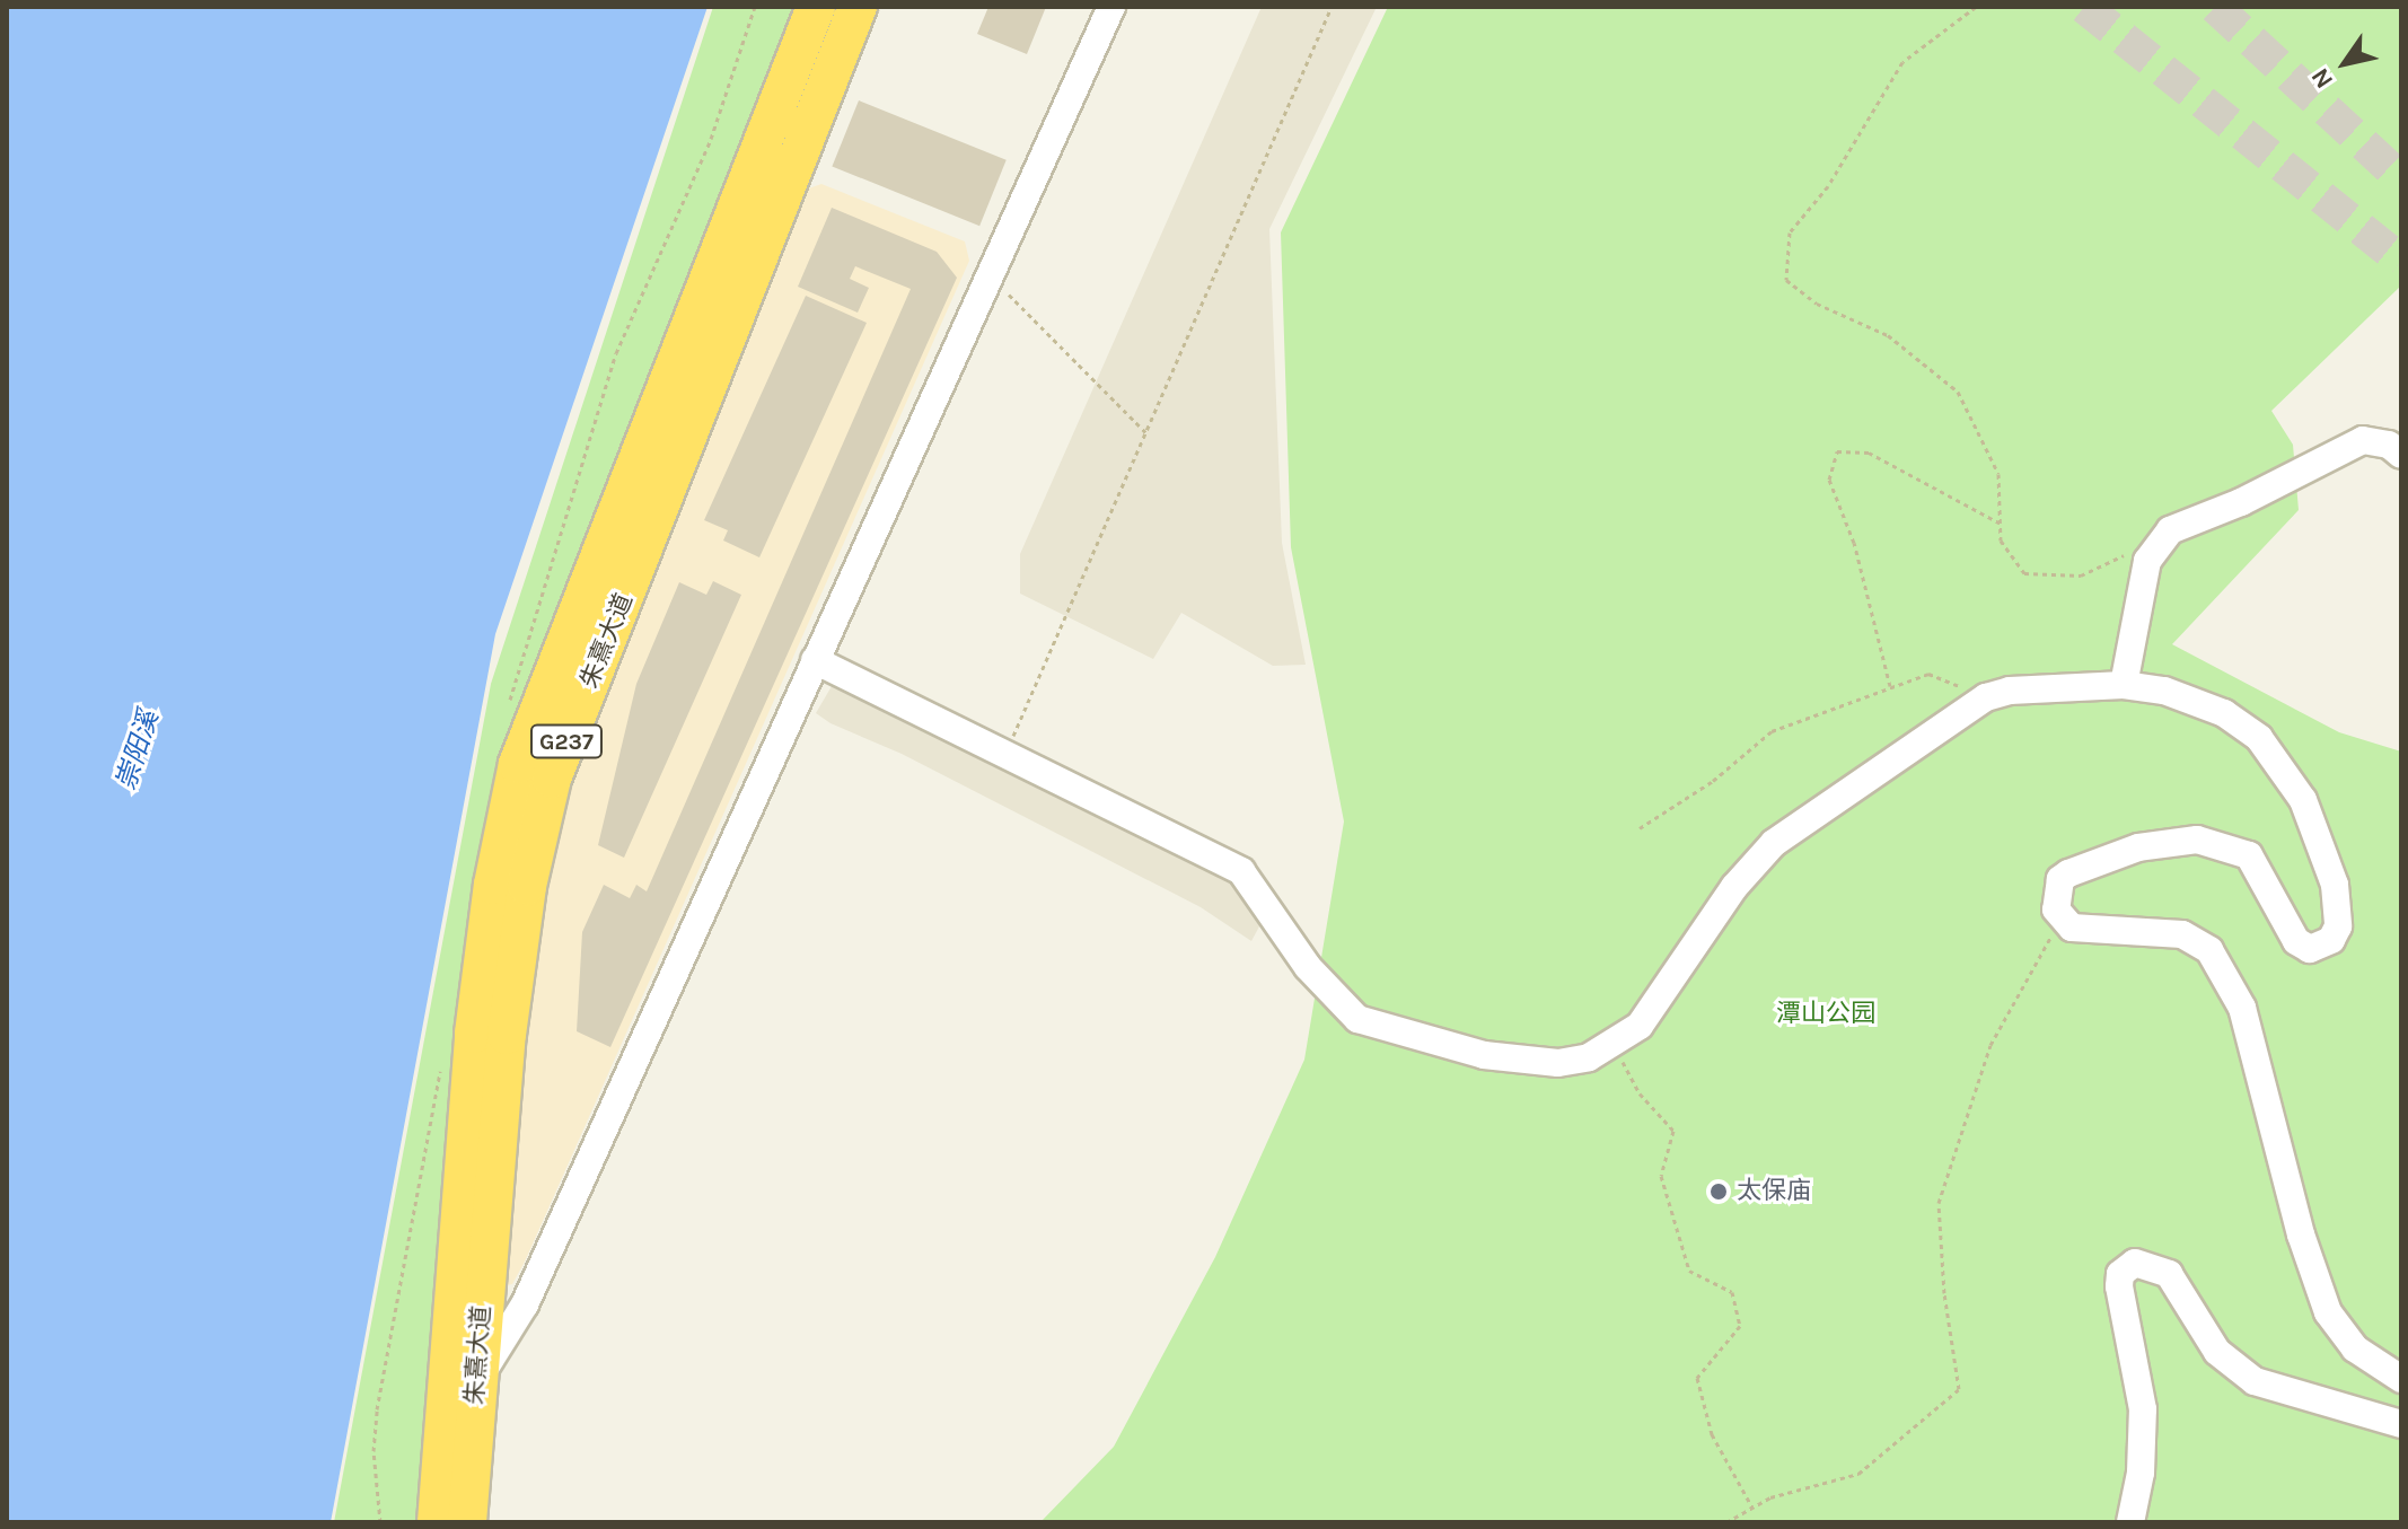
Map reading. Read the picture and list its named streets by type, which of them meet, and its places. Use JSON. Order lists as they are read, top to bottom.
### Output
{
  "streets": {
    "highway": ["朱熹大道", "G237"]
  },
  "water": ["崇阳溪"],
  "parks": ["潭山公园"],
  "places": ["太保庙"],
  "north": "bottom left"
}
